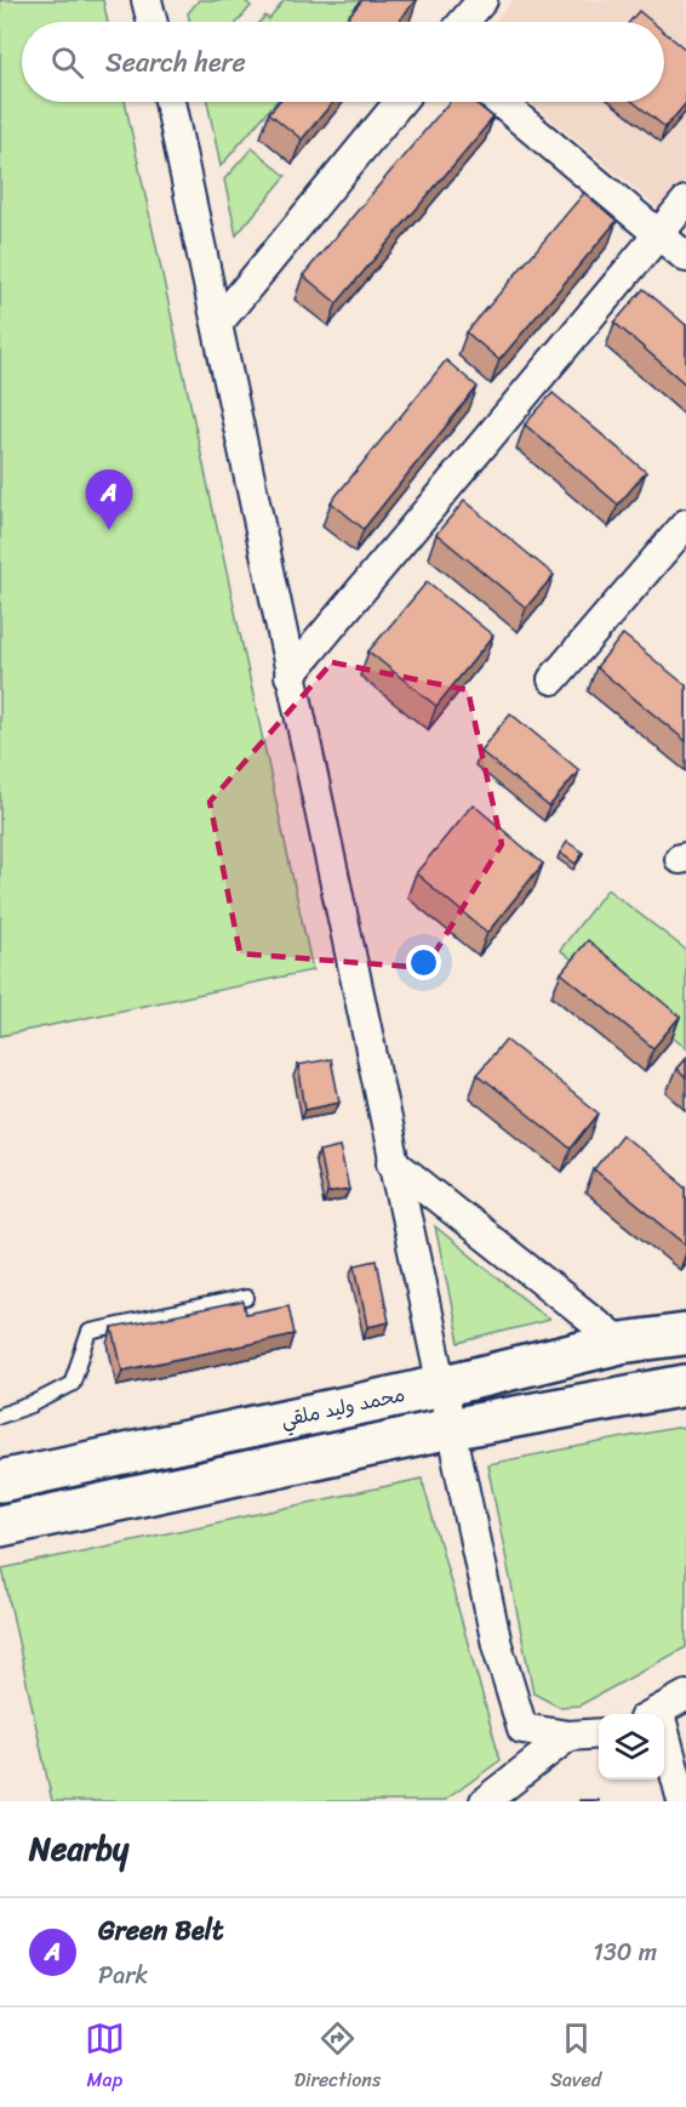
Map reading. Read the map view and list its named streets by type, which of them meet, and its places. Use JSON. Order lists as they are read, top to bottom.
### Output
{
  "streets": {
    "street": ["محمد وليد ملقي"]
  },
  "page": {
    "search": "Search here",
    "pins": "A",
    "heading": "Nearby",
    "list": [
      {
        "mark": "A",
        "name": "Green Belt",
        "note": "Park",
        "value": "130 m"
      }
    ],
    "nav": ["Map", "Directions", "Saved"]
  }
}
